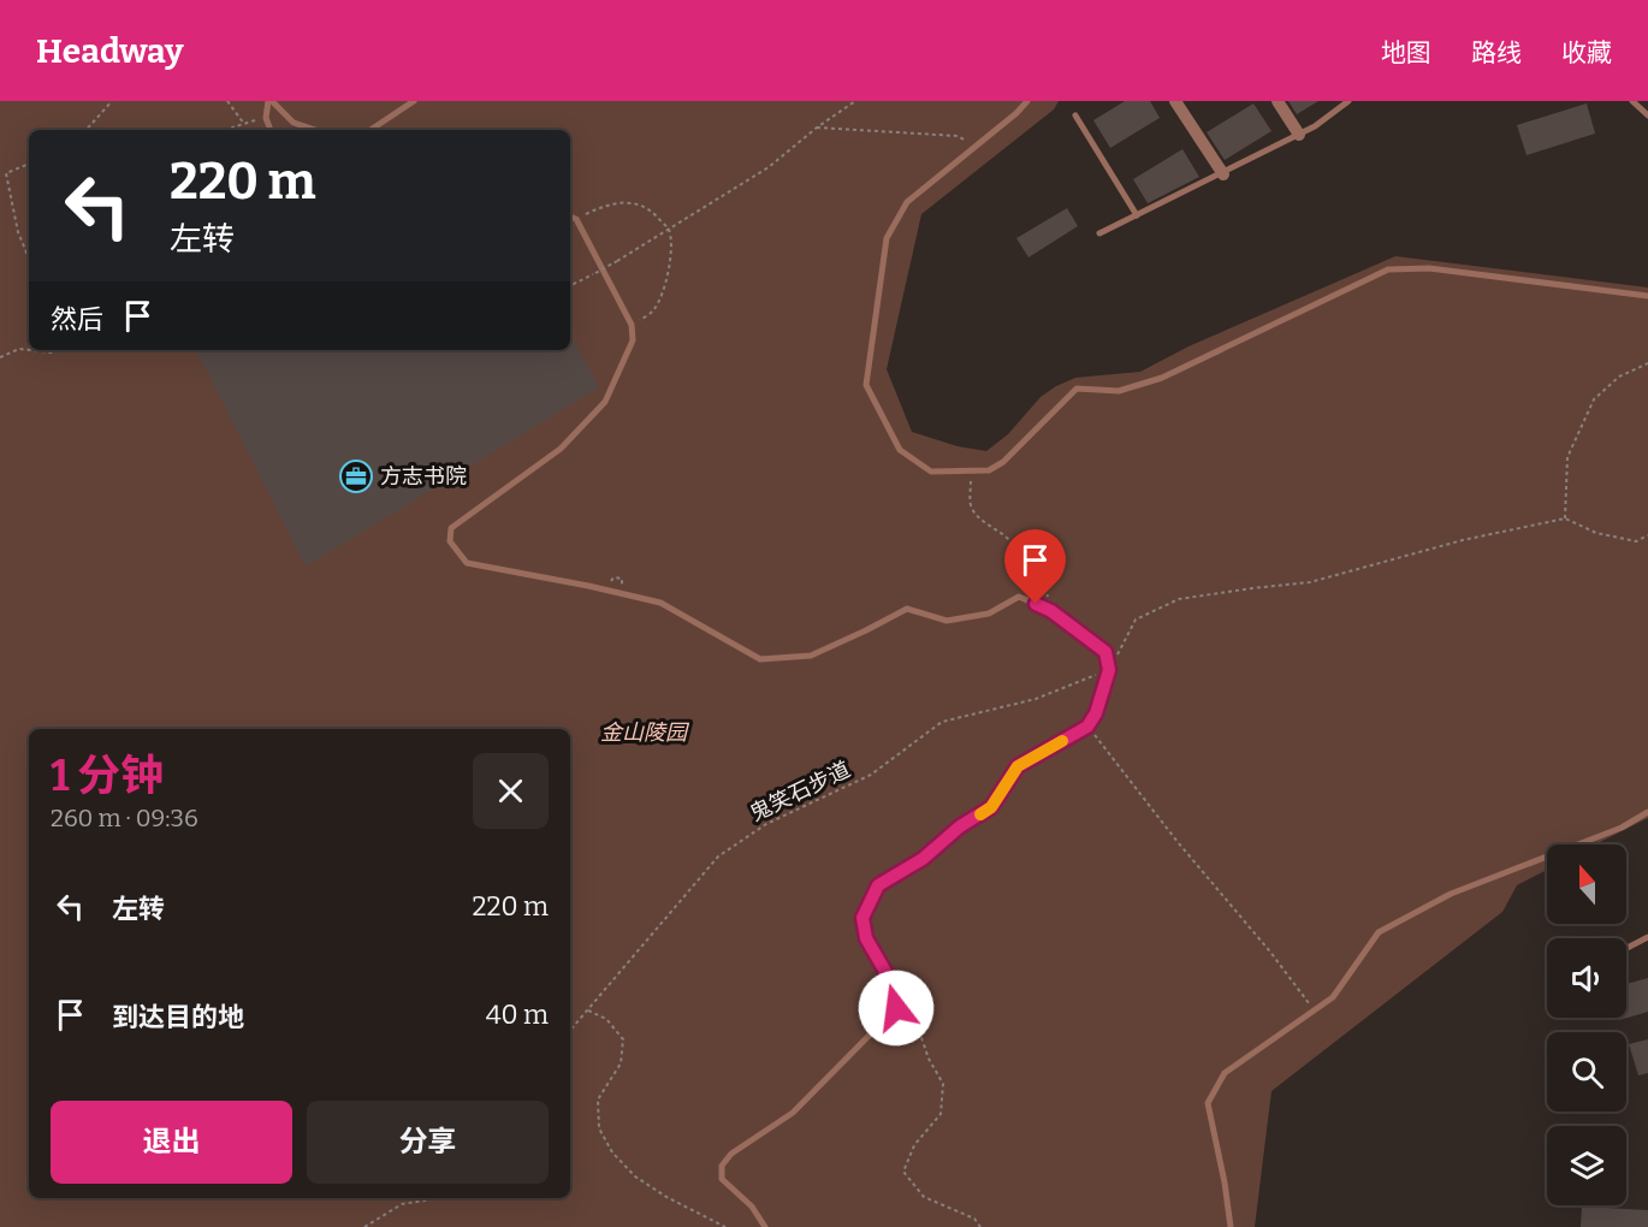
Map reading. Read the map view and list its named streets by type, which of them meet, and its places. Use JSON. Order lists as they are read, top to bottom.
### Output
{
  "streets": {
    "path": ["鬼笑石步道"]
  },
  "parks": ["金山陵园"],
  "places": {
    "office": ["方志书院"]
  },
  "north": "top",
  "page": {
    "header": "Headway",
    "nav": ["地图", "路线", "收藏"],
    "turn": ["220 m", "左转"],
    "then": "然后",
    "heading": ["1 分钟", "260 m · 09:36"],
    "list": [
      {
        "name": "左转",
        "value": "220 m"
      },
      {
        "name": "到达目的地",
        "value": "40 m"
      }
    ],
    "buttons": ["退出", "分享"]
  }
}
